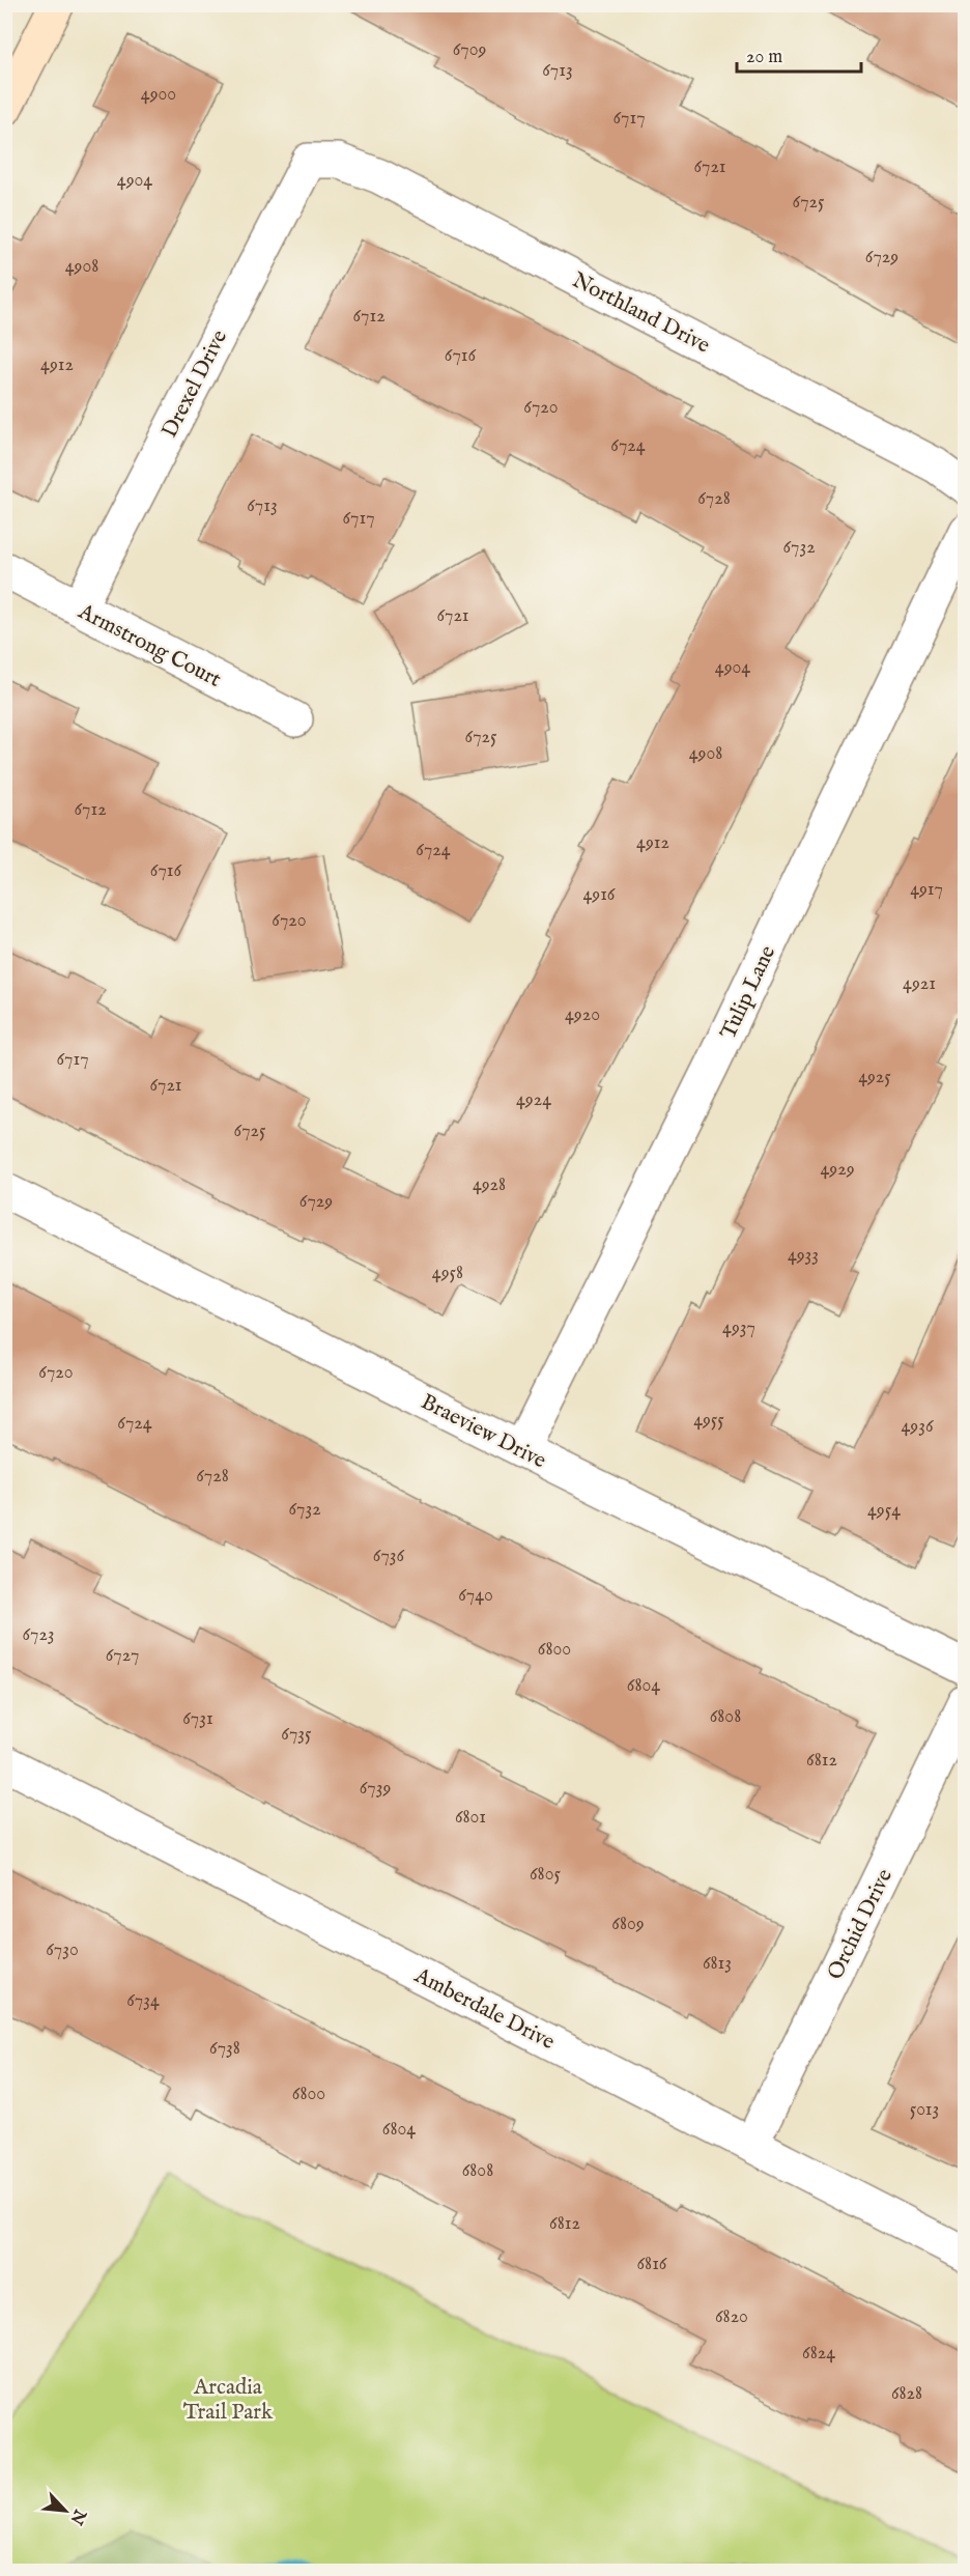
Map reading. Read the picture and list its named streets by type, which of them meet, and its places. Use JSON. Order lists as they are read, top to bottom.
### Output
{
  "streets": {
    "street": [
      "Northland Drive",
      "Drexel Drive",
      "Armstrong Court",
      "Tulip Lane",
      "Braeview Drive",
      "Orchid Drive",
      "Amberdale Drive"
    ]
  },
  "crossings": [
    ["Northland Drive", "Drexel Drive"],
    ["Drexel Drive", "Armstrong Court"],
    ["Tulip Lane", "Braeview Drive"],
    ["Orchid Drive", "Amberdale Drive"]
  ],
  "parks": ["Arcadia Trail Park"],
  "house_numbers": [
    "6709",
    "6713",
    "4900",
    "6717",
    "6721",
    "4904",
    "6725",
    "6729",
    "4908",
    "6712",
    "6716",
    "4912",
    "6720",
    "6724",
    "6728",
    "6713",
    "6717",
    "6732",
    "6721",
    "4904",
    "6725",
    "4908",
    "6712",
    "4912",
    "6724",
    "6716",
    "4917",
    "4916",
    "6720",
    "4921",
    "4920",
    "6717",
    "4925",
    "6721",
    "4924",
    "6725",
    "4929",
    "4928",
    "6729",
    "4933",
    "4958",
    "4937",
    "6720",
    "4955",
    "6724",
    "4936",
    "6728",
    "6732",
    "4954",
    "6736",
    "6740",
    "6723",
    "6800",
    "6727",
    "6804",
    "6808",
    "6731",
    "6735",
    "6812",
    "6739",
    "6801",
    "6805",
    "6809",
    "6730",
    "6813",
    "6734",
    "6738",
    "6800",
    "5013",
    "6804",
    "6808",
    "6812",
    "6816",
    "6820",
    "6824",
    "6828"
  ],
  "scale_bar": "20 m",
  "north": "bottom right"
}
